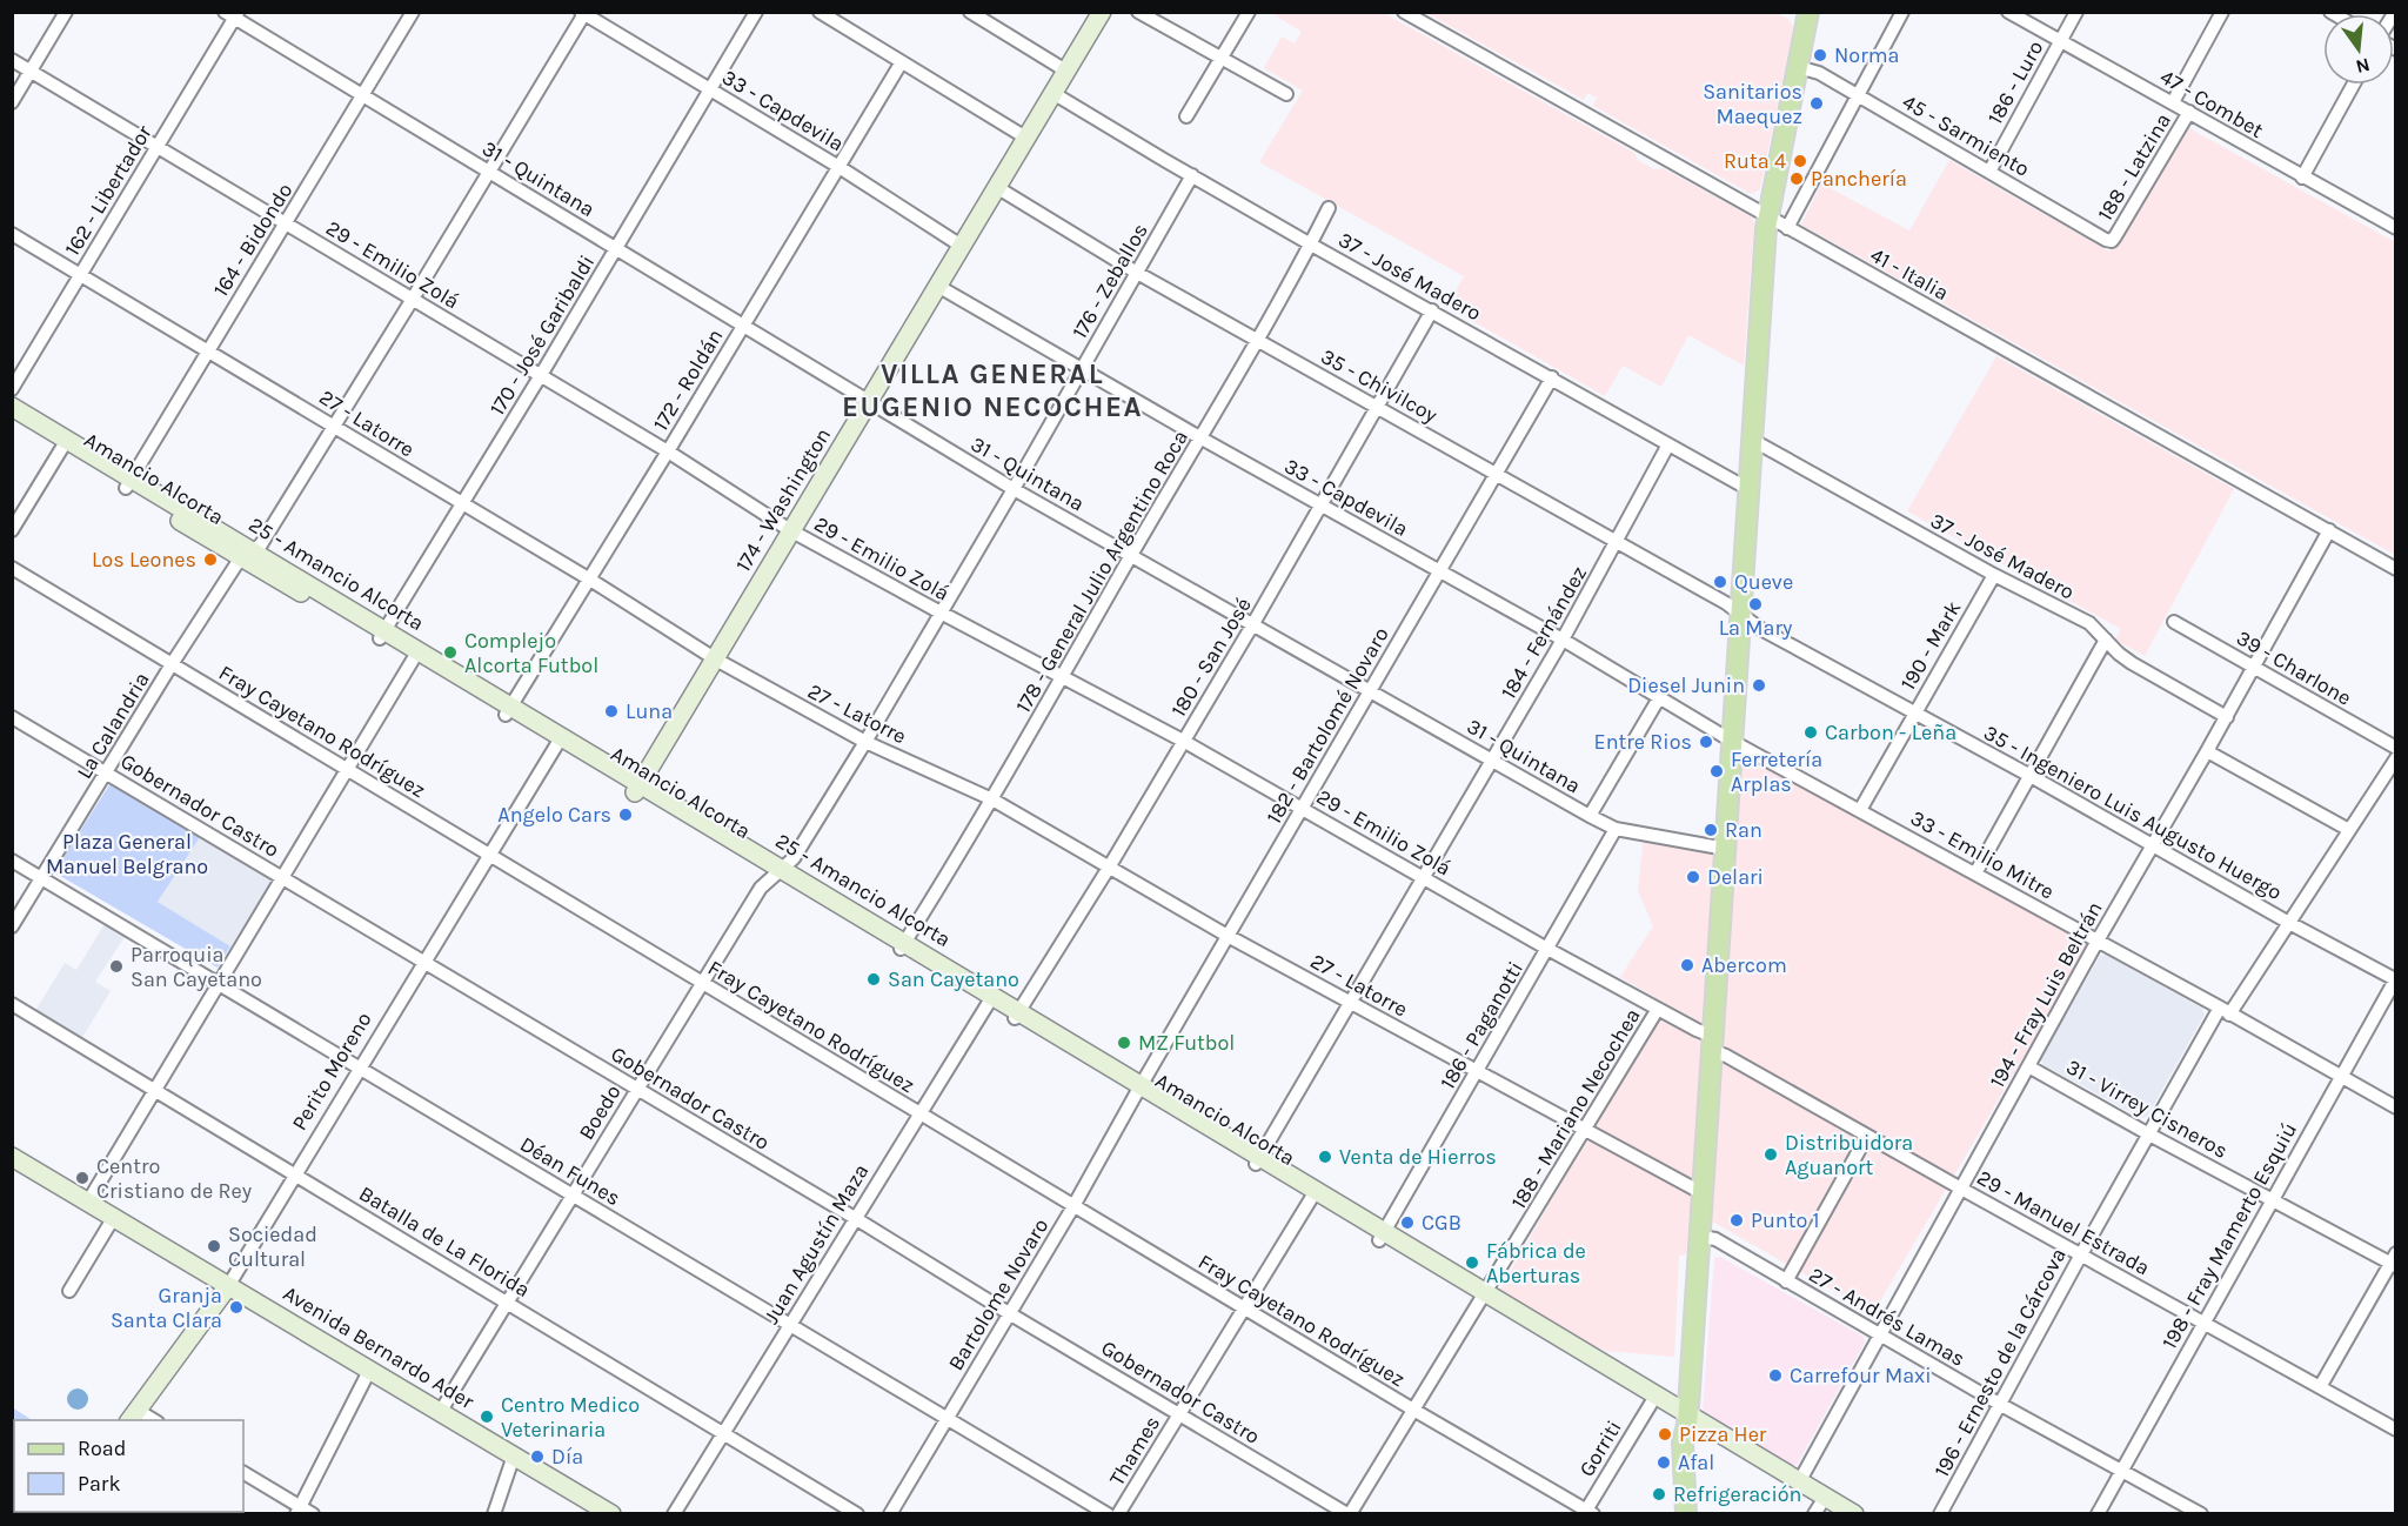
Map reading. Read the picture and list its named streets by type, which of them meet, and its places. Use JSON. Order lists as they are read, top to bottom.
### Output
{
  "streets": {
    "main road": [
      "Amancio Alcorta",
      "174 - Washington",
      "25 - Amancio Alcorta",
      "Perito Moreno",
      "Avenida Bernardo Ader"
    ],
    "street": [
      "186 - Luro",
      "47 - Combet",
      "33 - Capdevila",
      "45 - Sarmiento",
      "188 - Latzina",
      "31 - Quintana",
      "162 - Libertador",
      "164 - Bidondo",
      "29 - Emilio Zolá",
      "41 - Italia",
      "37 - José Madero",
      "176 - Zeballos",
      "170 - José Garibaldi",
      "172 - Roldán",
      "35 - Chivilcoy",
      "27 - Latorre",
      "178 - General Julio Argentino Roca",
      "184 - Fernández",
      "190 - Mark",
      "180 - San José",
      "39 - Charlone",
      "La Calandria",
      "182 - Bartolomé Novaro",
      "Fray Cayetano Rodríguez",
      "Gobernador Castro",
      "35 - Ingeniero Luis Augusto Huergo",
      "33 - Emilio Mitre",
      "194 - Fray Luis Beltrán",
      "186 - Paganotti",
      "188 - Mariano Necochea",
      "31 - Virrey Cisneros",
      "Boedo",
      "Déan Funes",
      "29 - Manuel Estrada",
      "198 - Fray Mamerto Esquiú",
      "Batalla de La Florida",
      "Juan Agustín Maza",
      "Bartolome Novaro",
      "27 - Andrés Lamas",
      "196 - Ernesto de la Cárcova",
      "Gorriti",
      "Thames"
    ]
  },
  "crossings": [
    ["186 - Luro", "47 - Combet"],
    ["186 - Luro", "45 - Sarmiento"],
    ["47 - Combet", "188 - Latzina"],
    ["33 - Capdevila", "176 - Zeballos"],
    ["33 - Capdevila", "170 - José Garibaldi"],
    ["33 - Capdevila", "172 - Roldán"],
    ["33 - Capdevila", "174 - Washington"],
    ["33 - Capdevila", "178 - General Julio Argentino Roca"],
    ["33 - Capdevila", "184 - Fernández"],
    ["33 - Capdevila", "180 - San José"],
    ["33 - Capdevila", "La Calandria"],
    ["33 - Capdevila", "182 - Bartolomé Novaro"],
    ["33 - Capdevila", "33 - Emilio Mitre"],
    ["45 - Sarmiento", "188 - Latzina"],
    ["31 - Quintana", "162 - Libertador"],
    ["31 - Quintana", "164 - Bidondo"],
    ["31 - Quintana", "176 - Zeballos"],
    ["31 - Quintana", "170 - José Garibaldi"],
    ["31 - Quintana", "172 - Roldán"],
    ["31 - Quintana", "174 - Washington"],
    ["31 - Quintana", "178 - General Julio Argentino Roca"],
    ["31 - Quintana", "184 - Fernández"],
    ["31 - Quintana", "180 - San José"],
    ["31 - Quintana", "La Calandria"],
    ["31 - Quintana", "182 - Bartolomé Novaro"],
    ["31 - Quintana", "186 - Paganotti"],
    ["162 - Libertador", "29 - Emilio Zolá"],
    ["162 - Libertador", "27 - Latorre"],
    ["164 - Bidondo", "29 - Emilio Zolá"],
    ["164 - Bidondo", "27 - Latorre"],
    ["164 - Bidondo", "25 - Amancio Alcorta"],
    ["29 - Emilio Zolá", "176 - Zeballos"],
    ["29 - Emilio Zolá", "170 - José Garibaldi"],
    ["29 - Emilio Zolá", "172 - Roldán"],
    ["29 - Emilio Zolá", "174 - Washington"],
    ["29 - Emilio Zolá", "178 - General Julio Argentino Roca"],
    ["29 - Emilio Zolá", "184 - Fernández"],
    ["29 - Emilio Zolá", "180 - San José"],
    ["29 - Emilio Zolá", "La Calandria"],
    ["29 - Emilio Zolá", "182 - Bartolomé Novaro"],
    ["29 - Emilio Zolá", "186 - Paganotti"],
    ["29 - Emilio Zolá", "188 - Mariano Necochea"],
    ["29 - Emilio Zolá", "29 - Manuel Estrada"],
    ["41 - Italia", "194 - Fray Luis Beltrán"],
    ["37 - José Madero", "176 - Zeballos"],
    ["37 - José Madero", "174 - Washington"],
    ["37 - José Madero", "178 - General Julio Argentino Roca"],
    ["37 - José Madero", "184 - Fernández"],
    ["37 - José Madero", "190 - Mark"],
    ["37 - José Madero", "180 - San José"],
    ["37 - José Madero", "182 - Bartolomé Novaro"],
    ["37 - José Madero", "194 - Fray Luis Beltrán"],
    ["176 - Zeballos", "35 - Chivilcoy"],
    ["176 - Zeballos", "27 - Latorre"],
    ["176 - Zeballos", "25 - Amancio Alcorta"],
    ["176 - Zeballos", "Boedo"],
    ["170 - José Garibaldi", "27 - Latorre"],
    ["170 - José Garibaldi", "25 - Amancio Alcorta"],
    ["172 - Roldán", "27 - Latorre"],
    ["172 - Roldán", "25 - Amancio Alcorta"],
    ["35 - Chivilcoy", "174 - Washington"],
    ["35 - Chivilcoy", "178 - General Julio Argentino Roca"],
    ["35 - Chivilcoy", "184 - Fernández"],
    ["35 - Chivilcoy", "180 - San José"],
    ["35 - Chivilcoy", "182 - Bartolomé Novaro"],
    ["35 - Chivilcoy", "35 - Ingeniero Luis Augusto Huergo"],
    ["27 - Latorre", "174 - Washington"],
    ["27 - Latorre", "178 - General Julio Argentino Roca"],
    ["27 - Latorre", "184 - Fernández"],
    ["27 - Latorre", "180 - San José"],
    ["27 - Latorre", "La Calandria"],
    ["27 - Latorre", "182 - Bartolomé Novaro"],
    ["27 - Latorre", "186 - Paganotti"],
    ["27 - Latorre", "188 - Mariano Necochea"],
    ["Amancio Alcorta", "25 - Amancio Alcorta"],
    ["174 - Washington", "25 - Amancio Alcorta"],
    ["25 - Amancio Alcorta", "La Calandria"],
    ["25 - Amancio Alcorta", "Perito Moreno"],
    ["25 - Amancio Alcorta", "Boedo"],
    ["190 - Mark", "35 - Ingeniero Luis Augusto Huergo"],
    ["190 - Mark", "33 - Emilio Mitre"],
    ["39 - Charlone", "194 - Fray Luis Beltrán"],
    ["La Calandria", "Fray Cayetano Rodríguez"],
    ["La Calandria", "Gobernador Castro"],
    ["La Calandria", "Déan Funes"],
    ["182 - Bartolomé Novaro", "Bartolome Novaro"],
    ["Fray Cayetano Rodríguez", "Perito Moreno"],
    ["Fray Cayetano Rodríguez", "188 - Mariano Necochea"],
    ["Fray Cayetano Rodríguez", "Boedo"],
    ["Fray Cayetano Rodríguez", "Juan Agustín Maza"],
    ["Fray Cayetano Rodríguez", "Bartolome Novaro"],
    ["Fray Cayetano Rodríguez", "Gorriti"],
    ["Fray Cayetano Rodríguez", "Thames"],
    ["Gobernador Castro", "Perito Moreno"],
    ["Gobernador Castro", "188 - Mariano Necochea"],
    ["Gobernador Castro", "Boedo"],
    ["Gobernador Castro", "Juan Agustín Maza"],
    ["Gobernador Castro", "Bartolome Novaro"],
    ["Gobernador Castro", "Thames"],
    ["35 - Ingeniero Luis Augusto Huergo", "194 - Fray Luis Beltrán"],
    ["35 - Ingeniero Luis Augusto Huergo", "198 - Fray Mamerto Esquiú"],
    ["35 - Ingeniero Luis Augusto Huergo", "196 - Ernesto de la Cárcova"],
    ["33 - Emilio Mitre", "194 - Fray Luis Beltrán"],
    ["33 - Emilio Mitre", "198 - Fray Mamerto Esquiú"],
    ["33 - Emilio Mitre", "196 - Ernesto de la Cárcova"],
    ["194 - Fray Luis Beltrán", "31 - Virrey Cisneros"],
    ["194 - Fray Luis Beltrán", "29 - Manuel Estrada"],
    ["194 - Fray Luis Beltrán", "27 - Andrés Lamas"],
    ["Perito Moreno", "Déan Funes"],
    ["Perito Moreno", "Batalla de La Florida"],
    ["Perito Moreno", "Avenida Bernardo Ader"],
    ["31 - Virrey Cisneros", "198 - Fray Mamerto Esquiú"],
    ["31 - Virrey Cisneros", "196 - Ernesto de la Cárcova"],
    ["Boedo", "Déan Funes"],
    ["Boedo", "Batalla de La Florida"],
    ["Boedo", "Avenida Bernardo Ader"],
    ["Déan Funes", "Juan Agustín Maza"],
    ["Déan Funes", "Bartolome Novaro"],
    ["29 - Manuel Estrada", "198 - Fray Mamerto Esquiú"],
    ["29 - Manuel Estrada", "196 - Ernesto de la Cárcova"],
    ["198 - Fray Mamerto Esquiú", "27 - Andrés Lamas"],
    ["Batalla de La Florida", "Juan Agustín Maza"],
    ["27 - Andrés Lamas", "196 - Ernesto de la Cárcova"]
  ],
  "districts": ["VILLA GENERAL EUGENIO NECOCHEA"],
  "parks": ["Plaza General Manuel Belgrano"],
  "places": [
    "Norma",
    "Sanitarios Maequez",
    "Ruta 4",
    "Panchería",
    "Los Leones",
    "Queve",
    "La Mary",
    "Complejo Alcorta Futbol",
    "Diesel Junin",
    "Luna",
    "Carbon - Leña",
    "Entre Rios",
    "Ferretería Arplas",
    "Angelo Cars",
    "Ran",
    "Delari",
    "Abercom",
    "Parroquia San Cayetano",
    "San Cayetano",
    "MZ Futbol",
    "Distribuidora Aguanort",
    "Venta de Hierros",
    "Centro Cristiano de Rey",
    "Punto 1",
    "CGB",
    "Sociedad Cultural",
    "Fábrica de Aberturas",
    "Granja Santa Clara",
    "Carrefour Maxi",
    "Centro Medico Veterinaria",
    "Pizza Her",
    "Día",
    "Afal",
    "Refrigeración"
  ],
  "legend": ["Road", "Park"],
  "north": "bottom"
}
